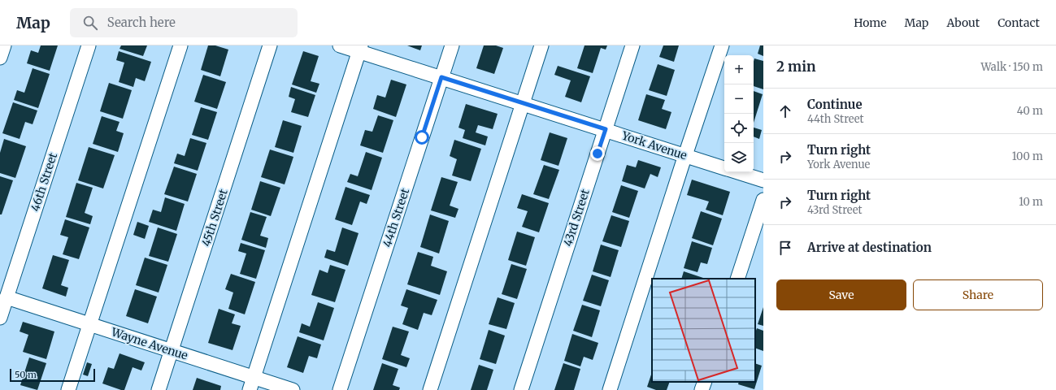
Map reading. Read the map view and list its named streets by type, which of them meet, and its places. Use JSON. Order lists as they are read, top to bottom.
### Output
{
  "streets": {
    "street": [
      "York Avenue",
      "46th Street",
      "45th Street",
      "44th Street",
      "43rd Street",
      "Wayne Avenue"
    ]
  },
  "crossings": [
    ["York Avenue", "44th Street"],
    ["York Avenue", "43rd Street"],
    ["46th Street", "Wayne Avenue"],
    ["45th Street", "Wayne Avenue"]
  ],
  "scale_bar": "50 m",
  "page": {
    "header": "Map",
    "search": "Search here",
    "nav": [
      "Home",
      "Map",
      "About",
      "Contact"
    ],
    "heading": ["2 min", "Walk · 150 m"],
    "map_buttons": ["+", "−"],
    "list": [
      ["Continue", "44th Street", "40 m"],
      ["Turn right", "York Avenue", "100 m"],
      ["Turn right", "43rd Street", "10 m"],
      "Arrive at destination"
    ],
    "buttons": ["Save", "Share"],
    "scale": "50 m"
  }
}
